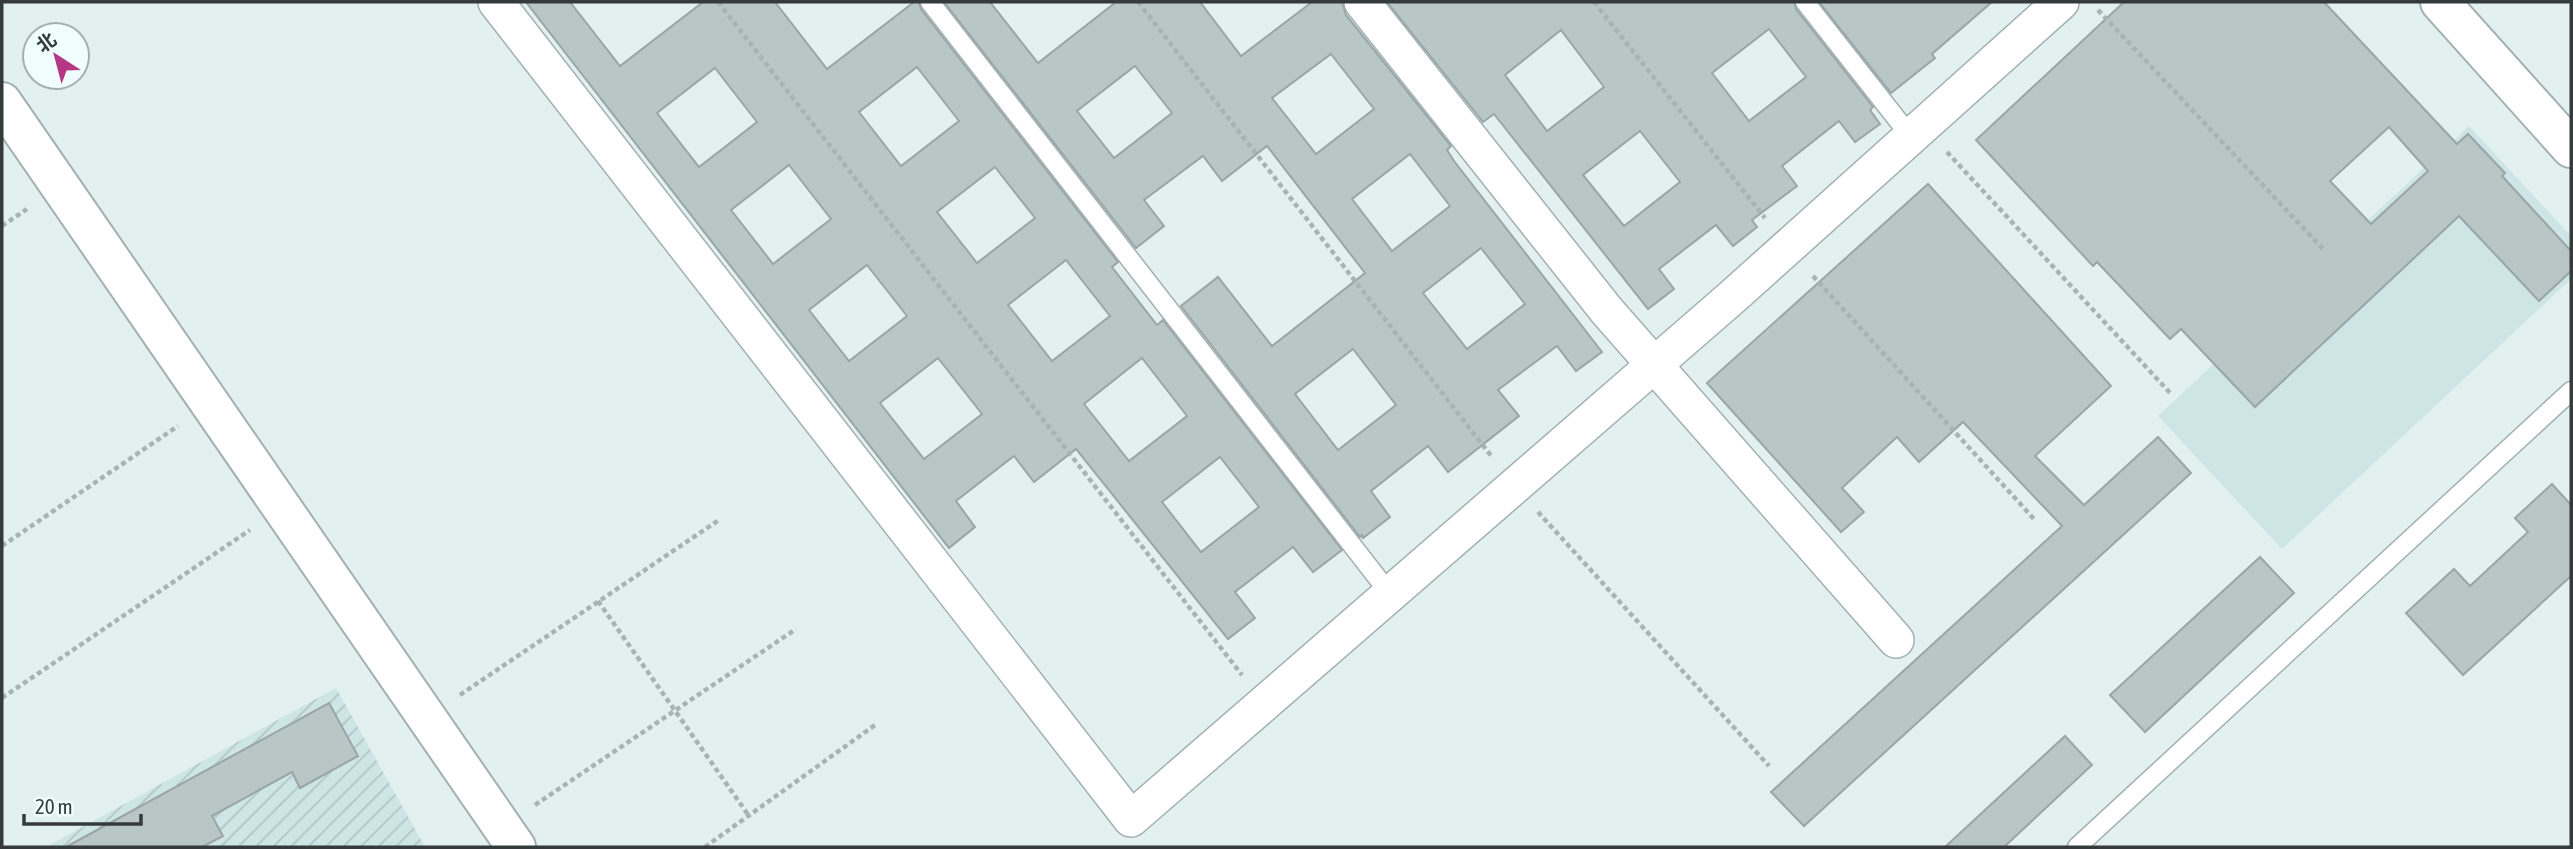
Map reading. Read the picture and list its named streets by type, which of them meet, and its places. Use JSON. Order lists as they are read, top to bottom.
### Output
{
  "scale_bar": "20 m",
  "north": "top left"
}
